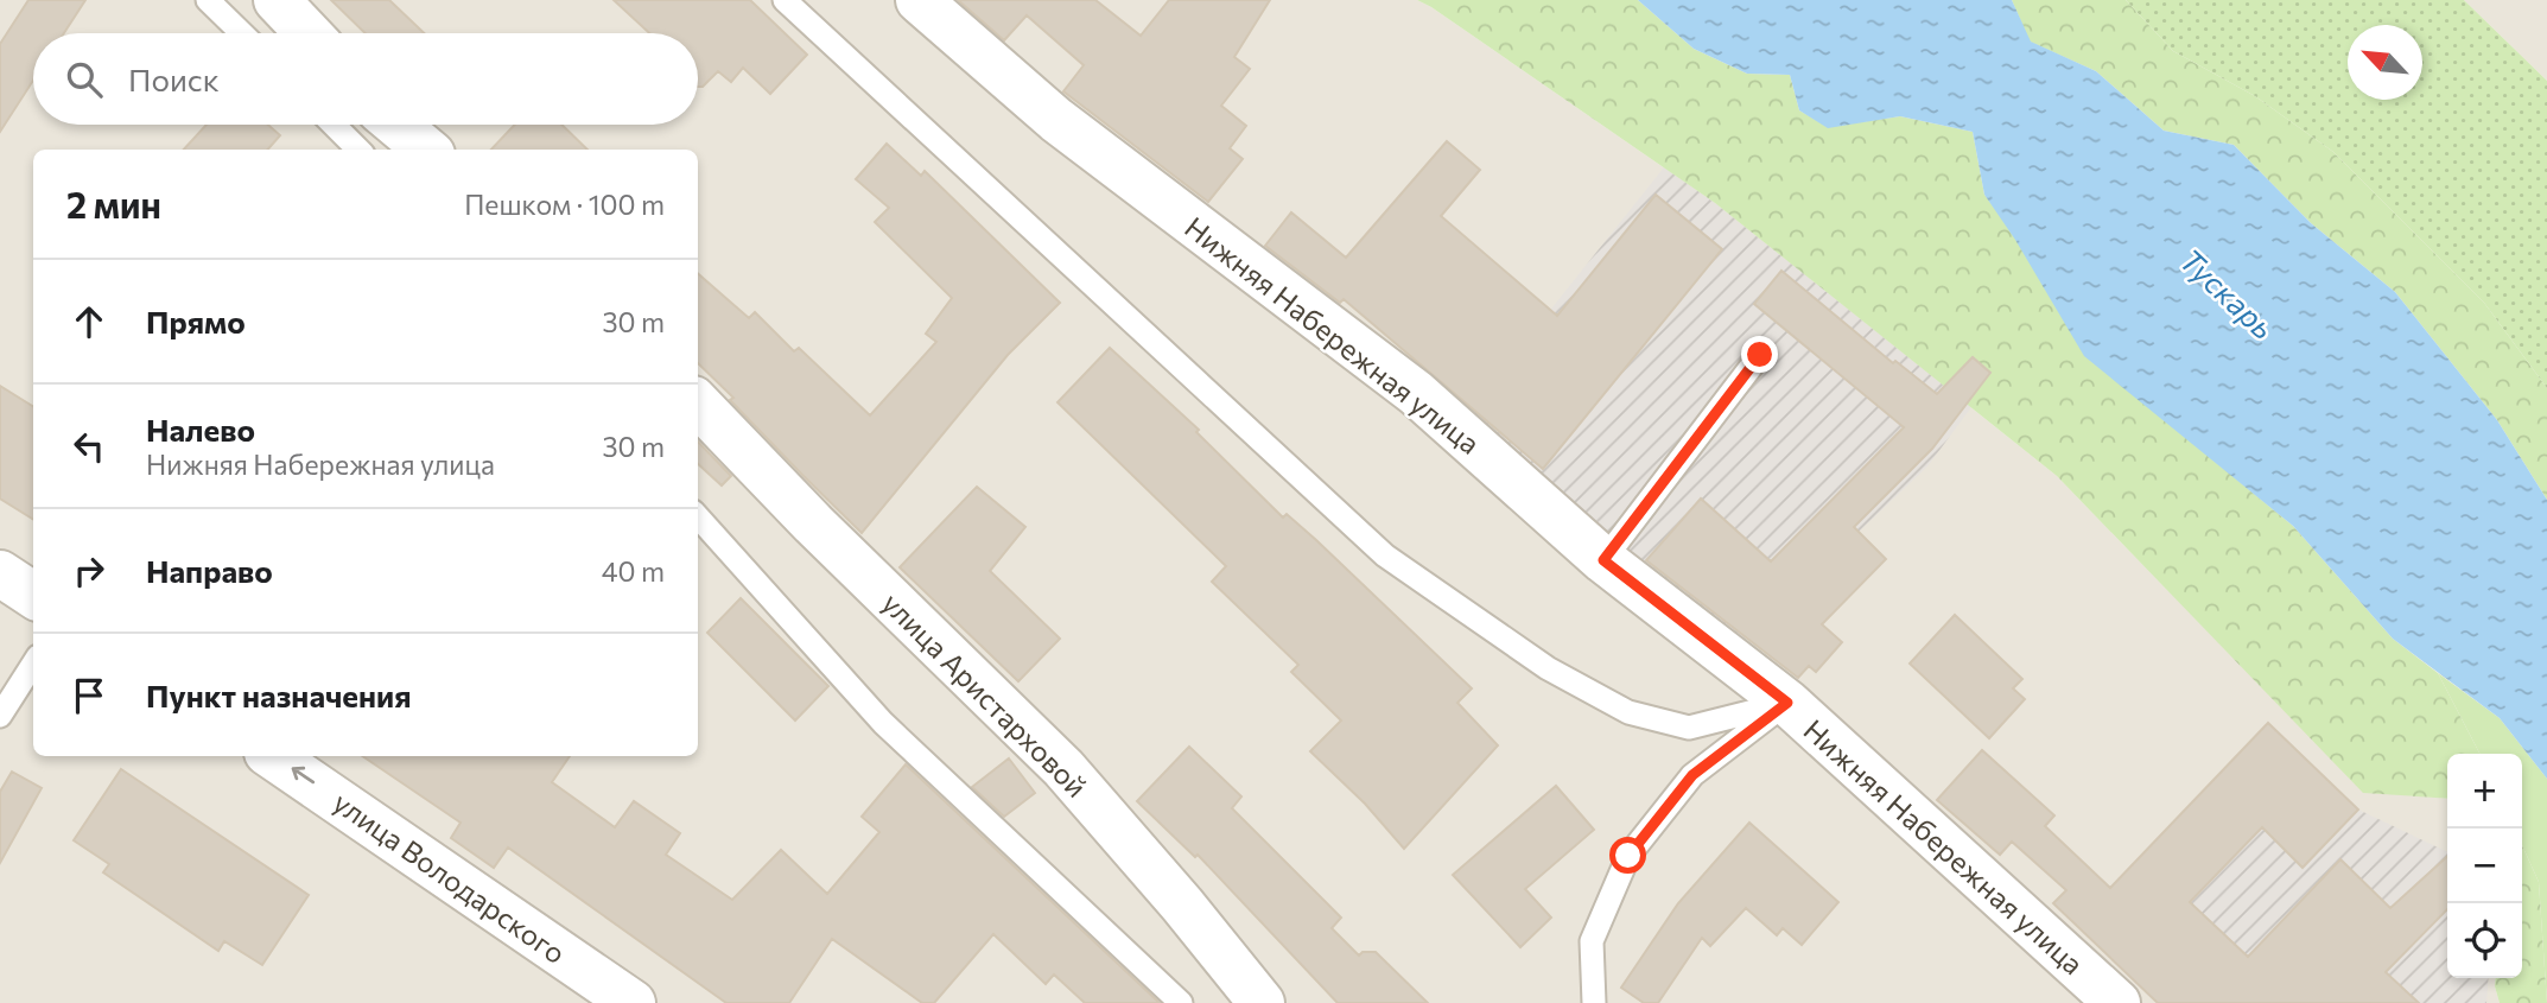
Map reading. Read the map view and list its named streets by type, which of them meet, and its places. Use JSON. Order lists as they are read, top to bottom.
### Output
{
  "streets": {
    "street": ["Нижняя Набережная улица", "улица Аристарховой", "улица Володарского"]
  },
  "one_way": ["улица Володарского"],
  "water": ["Тускарь"],
  "north": "top left",
  "page": {
    "search": "Поиск",
    "heading": ["2 мин", "Пешком · 100 m"],
    "list": [
      ["Прямо", "30 m"],
      ["Налево", "Нижняя Набережная улица", "30 m"],
      ["Направо", "40 m"],
      "Пункт назначения"
    ],
    "map_buttons": ["+", "−"]
  }
}
